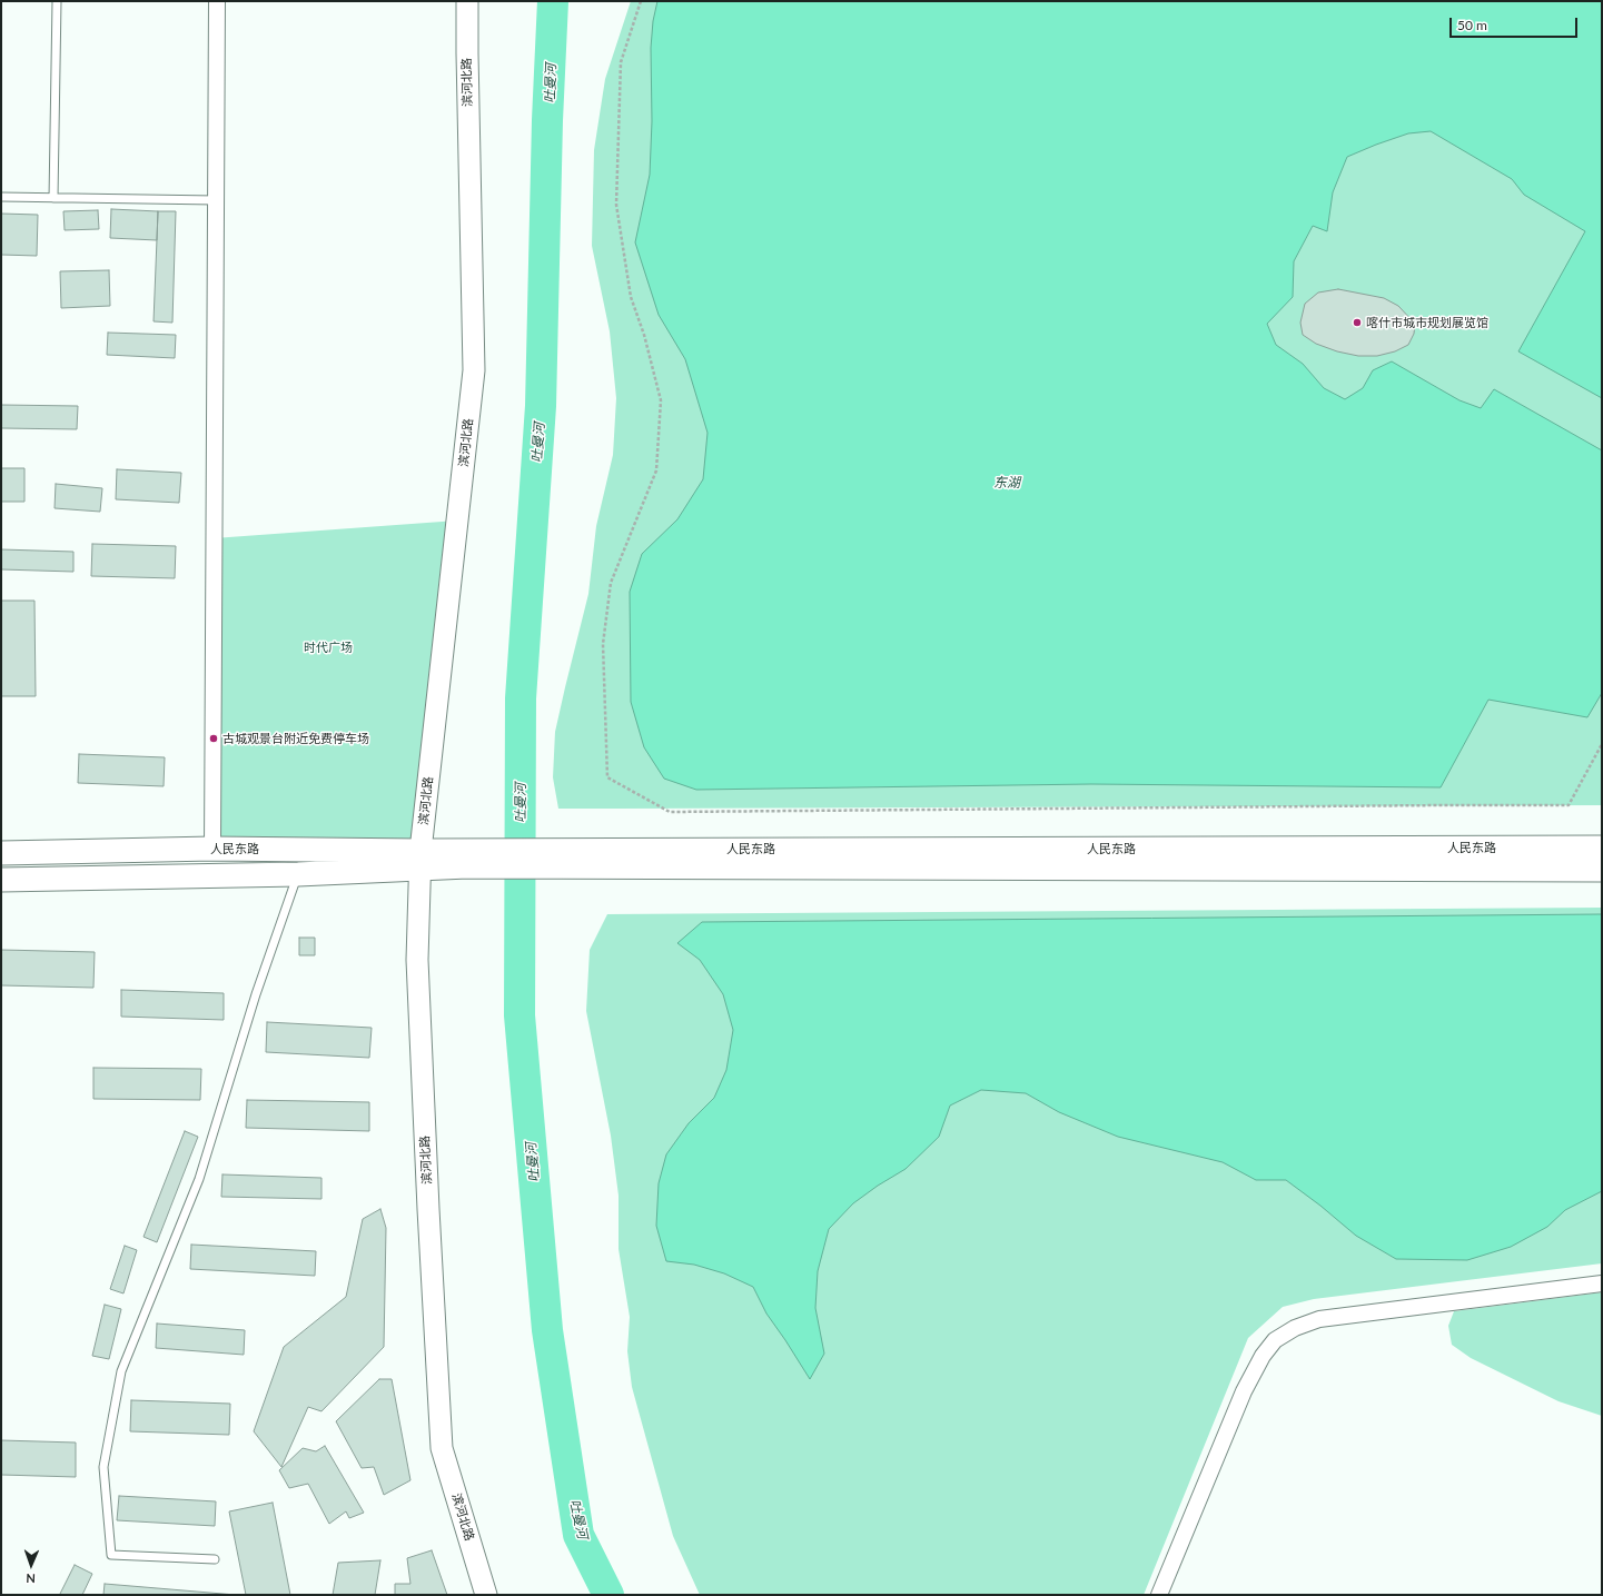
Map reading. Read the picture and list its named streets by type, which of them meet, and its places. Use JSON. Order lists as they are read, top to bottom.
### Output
{
  "streets": {
    "main road": ["滨河北路", "人民东路"]
  },
  "crossings": [
    ["滨河北路", "人民东路"]
  ],
  "water": ["吐曼河", "东湖"],
  "parks": ["时代广场"],
  "places": ["喀什市城市规划展览馆", "古城观景台附近免费停车场"],
  "scale_bar": "50 m",
  "north": "bottom"
}
